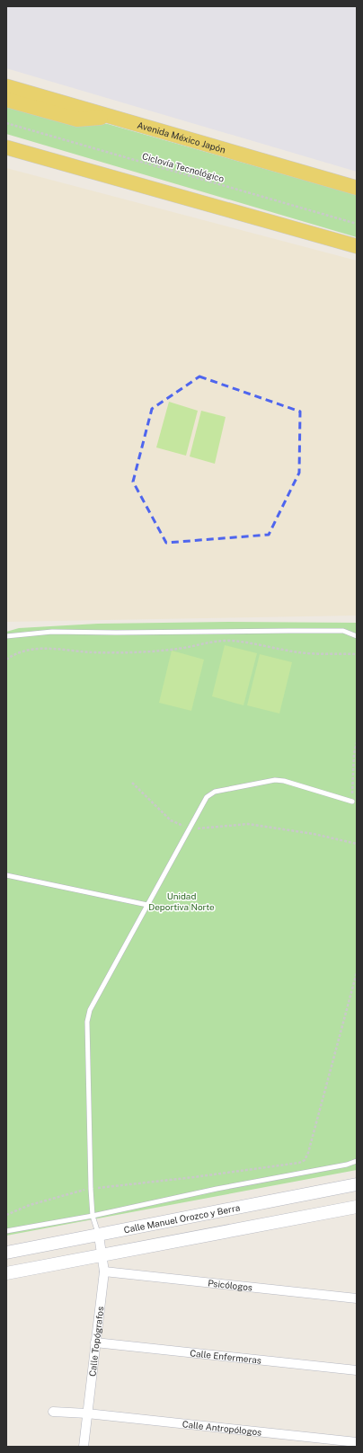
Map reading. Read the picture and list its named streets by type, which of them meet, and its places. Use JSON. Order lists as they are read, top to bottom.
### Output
{
  "streets": {
    "main road": ["Avenida México Japón"],
    "street": [
      "Calle Manuel Orozco y Berra",
      "Psicólogos",
      "Calle Topógrafos",
      "Calle Enfermeras",
      "Calle Antropólogos"
    ],
    "path": ["Ciclovía Tecnológico"]
  },
  "crossings": [
    ["Calle Manuel Orozco y Berra", "Calle Topógrafos"],
    ["Psicólogos", "Calle Topógrafos"],
    ["Calle Topógrafos", "Calle Enfermeras"],
    ["Calle Topógrafos", "Calle Antropólogos"]
  ],
  "parks": ["Unidad Deportiva Norte"]
}
